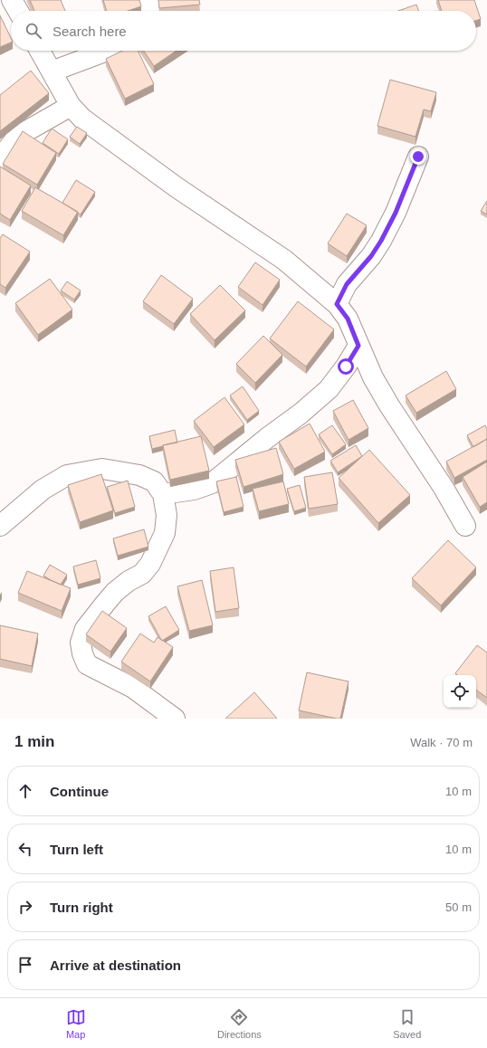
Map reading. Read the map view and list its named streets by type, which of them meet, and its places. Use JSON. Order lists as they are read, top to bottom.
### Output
{
  "page": {
    "search": "Search here",
    "heading": ["1 min", "Walk · 70 m"],
    "list": [
      ["Continue", "10 m"],
      ["Turn left", "10 m"],
      ["Turn right", "50 m"],
      "Arrive at destination"
    ],
    "nav": ["Map", "Directions", "Saved"]
  }
}
